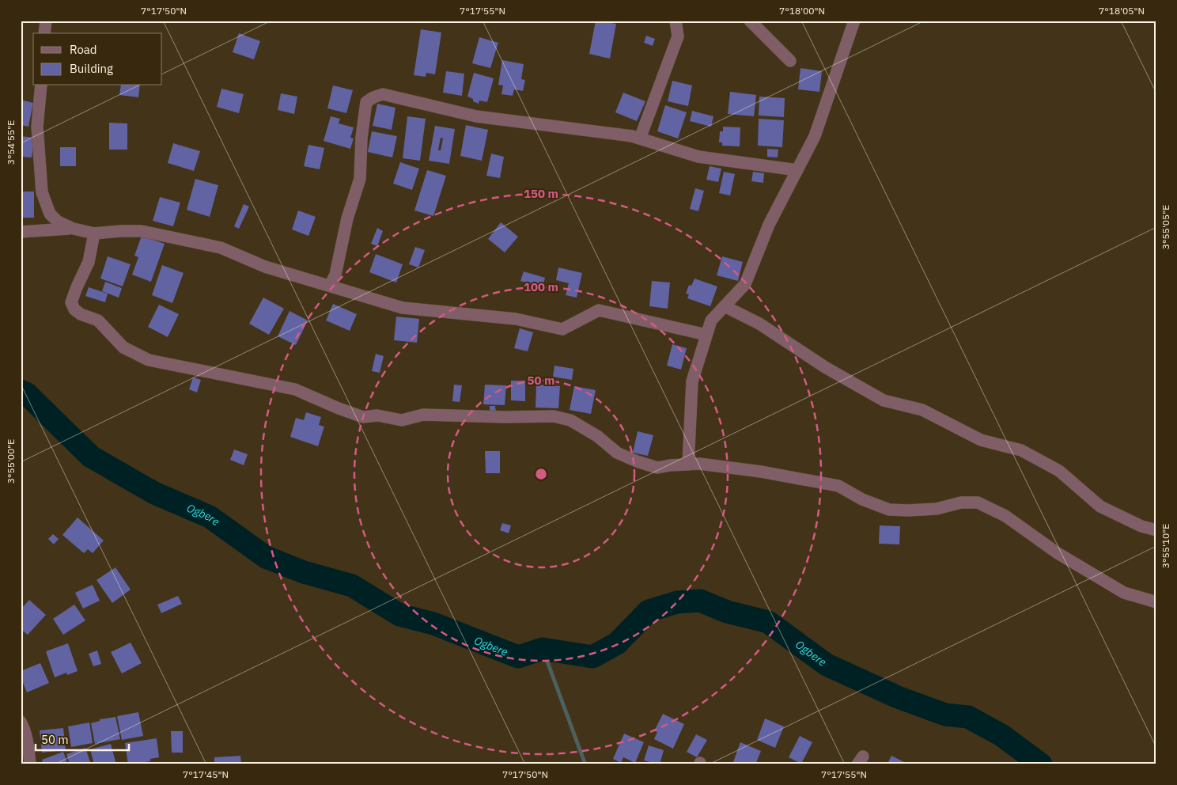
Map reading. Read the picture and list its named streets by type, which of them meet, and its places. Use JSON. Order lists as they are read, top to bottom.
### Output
{
  "water": ["Ogbere"],
  "legend": ["Road", "Building"],
  "scale_bar": "50 m",
  "coordinates": [
    "7°17'50\"N",
    "7°17'55\"N",
    "7°18'00\"N",
    "7°18'05\"N",
    "3°54'55\"E",
    "3°55'05\"E",
    "3°55'00\"E",
    "3°55'10\"E",
    "7°17'45\"N"
  ],
  "rings": ["150 m", "100 m", "50 m"]
}
